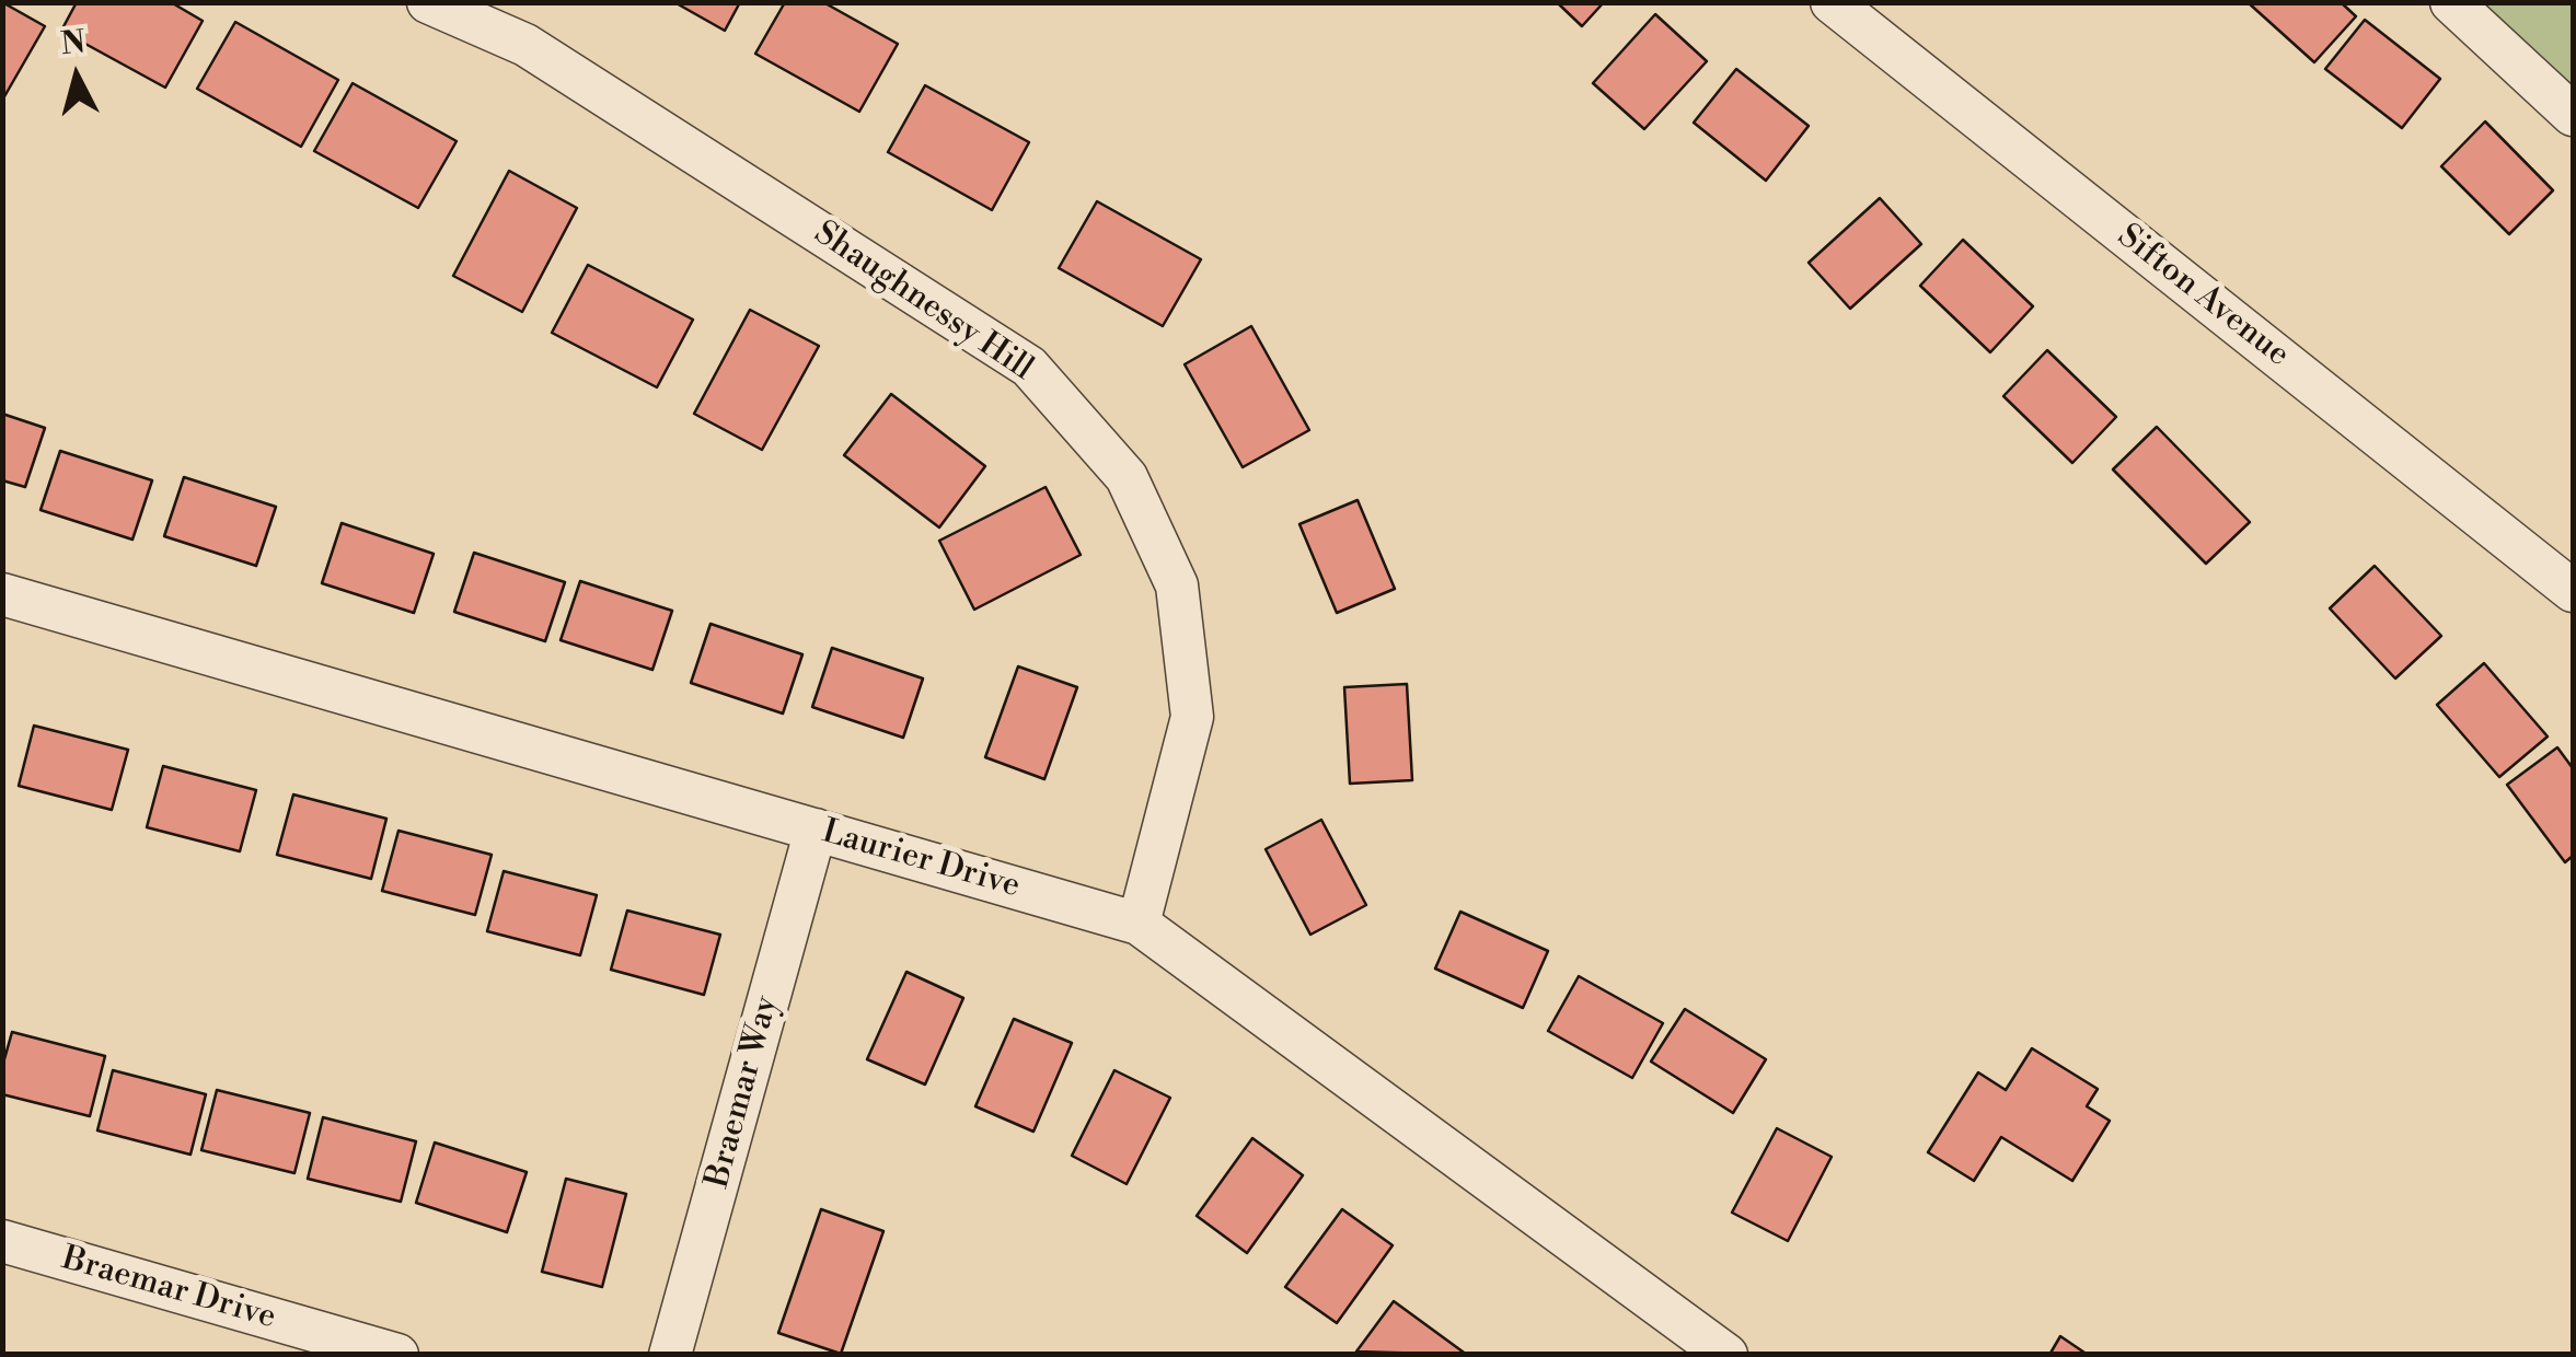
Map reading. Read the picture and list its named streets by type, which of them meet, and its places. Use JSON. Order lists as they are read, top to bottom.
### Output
{
  "streets": {
    "street": [
      "Sifton Avenue",
      "Shaughnessy Hill",
      "Laurier Drive",
      "Braemar Way",
      "Braemar Drive"
    ]
  },
  "crossings": [
    ["Shaughnessy Hill", "Laurier Drive"],
    ["Laurier Drive", "Braemar Way"]
  ],
  "north": "top"
}
